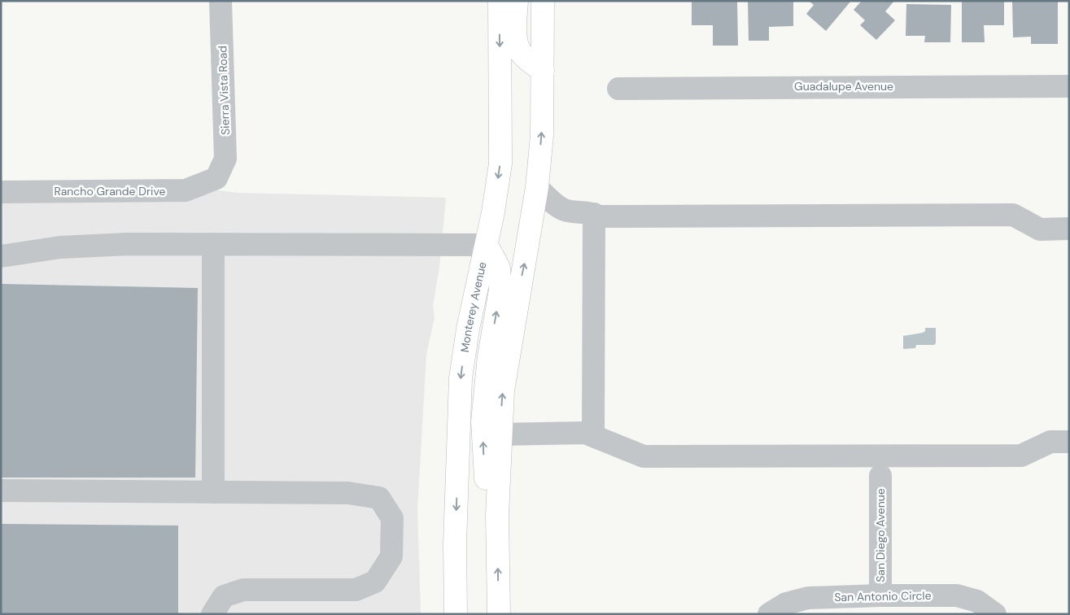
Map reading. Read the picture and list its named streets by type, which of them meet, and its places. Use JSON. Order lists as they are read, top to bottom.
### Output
{
  "streets": {
    "main road": ["Monterey Avenue"],
    "street": [
      "Guadalupe Avenue",
      "Sierra Vista Road",
      "Rancho Grande Drive",
      "San Diego Avenue",
      "San Antonio Circle"
    ]
  },
  "crossings": [
    ["Sierra Vista Road", "Rancho Grande Drive"],
    ["San Diego Avenue", "San Antonio Circle"]
  ]
}
